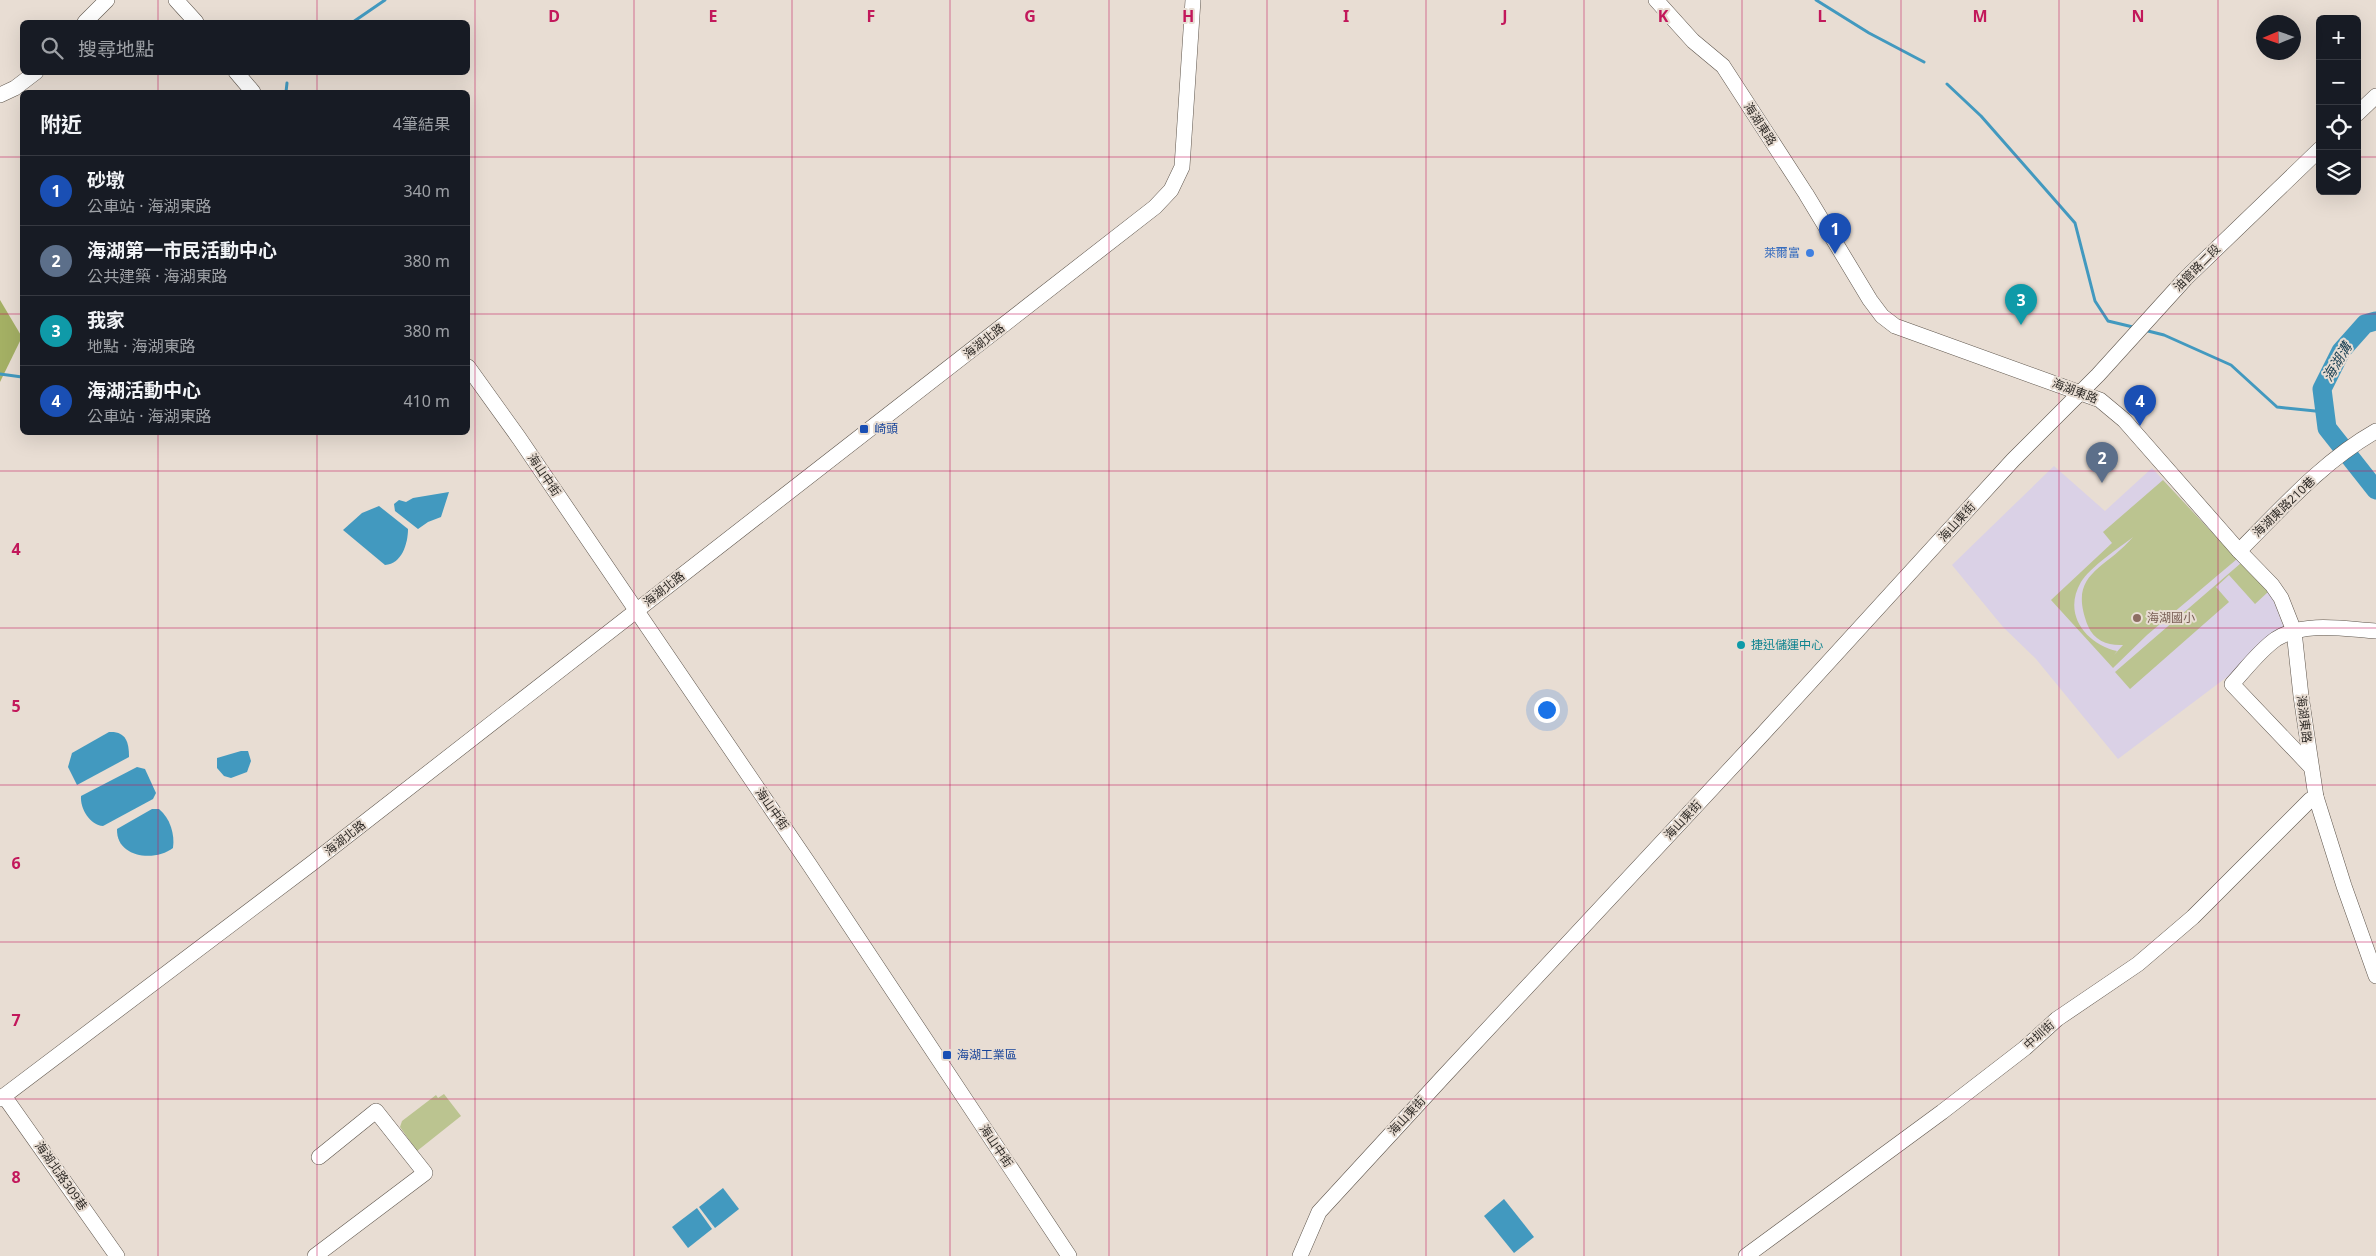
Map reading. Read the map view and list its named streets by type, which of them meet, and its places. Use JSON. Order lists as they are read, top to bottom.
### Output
{
  "streets": {
    "street": [
      "海湖東路",
      "油管路二段",
      "海湖北路",
      "海山中街",
      "海湖東路210巷",
      "海山東街",
      "中圳街",
      "海湖北路309巷"
    ]
  },
  "crossings": [
    ["海湖東路", "油管路二段"],
    ["海湖東路", "海湖東路210巷"],
    ["海湖東路", "海山東街"],
    ["海湖東路", "中圳街"],
    ["油管路二段", "海山東街"],
    ["海湖北路", "海山中街"],
    ["海湖北路", "海湖北路309巷"]
  ],
  "water": ["海湖溝"],
  "places": {
    "other": ["萊爾富", "海湖國小", "捷迅儲運中心"],
    "transit": ["崎頭", "海湖工業區"]
  },
  "north": "left",
  "page": {
    "map_buttons": ["+", "−"],
    "search": "搜尋地點",
    "heading": ["附近", "4筆結果"],
    "list": [
      {
        "mark": "1",
        "name": "砂墩",
        "note": "公車站 · 海湖東路",
        "value": "340 m"
      },
      {
        "mark": "2",
        "name": "海湖第一市民活動中心",
        "note": "公共建築 · 海湖東路",
        "value": "380 m"
      },
      {
        "mark": "3",
        "name": "我家",
        "note": "地點 · 海湖東路",
        "value": "380 m"
      },
      {
        "mark": "4",
        "name": "海湖活動中心",
        "note": "公車站 · 海湖東路",
        "value": "410 m"
      }
    ],
    "pins": [
      "1",
      "3",
      "4",
      "2"
    ]
  },
  "grid": {
    "columns": [
      "D",
      "E",
      "F",
      "G",
      "H",
      "I",
      "J",
      "K",
      "L",
      "M",
      "N"
    ],
    "rows": [
      "4",
      "5",
      "6",
      "7",
      "8"
    ]
  }
}
